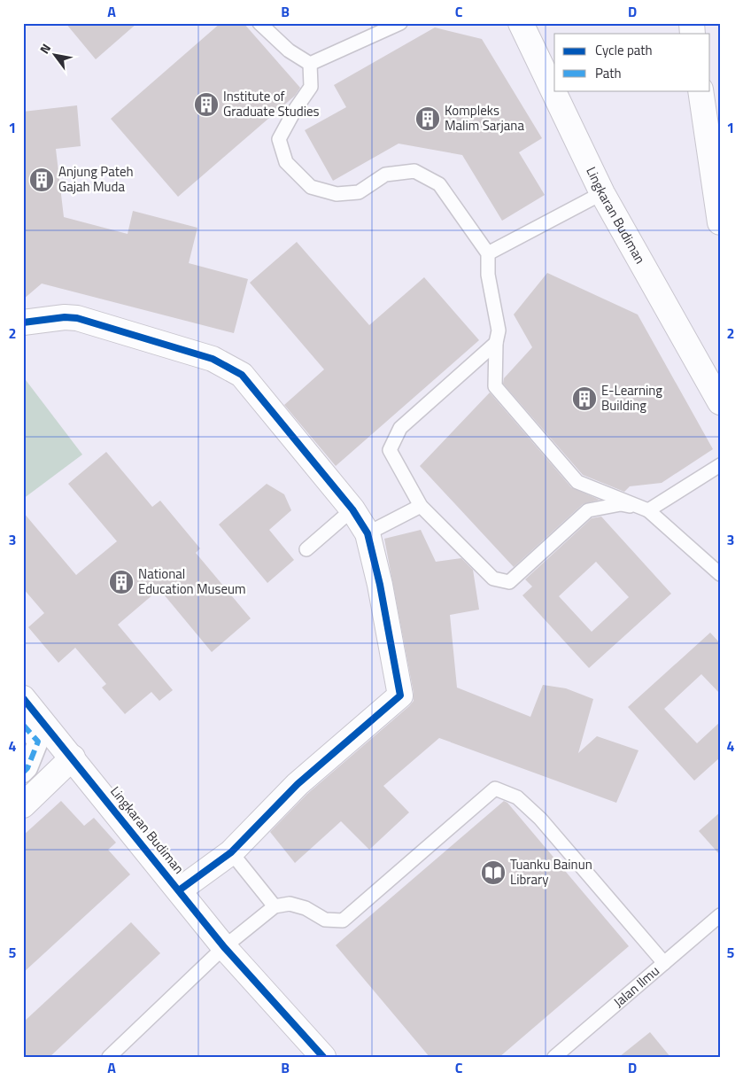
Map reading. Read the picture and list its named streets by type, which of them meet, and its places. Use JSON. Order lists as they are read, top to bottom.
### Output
{
  "streets": {
    "street": ["Lingkaran Budiman"],
    "lane": ["Jalan Ilmu"]
  },
  "places": {
    "building": [
      "Institute of Graduate Studies",
      "Kompleks Malim Sarjana",
      "Anjung Pateh Gajah Muda",
      "E-Learning Building",
      "National Education Museum"
    ],
    "library": ["Tuanku Bainun Library"]
  },
  "legend": ["Cycle path", "Path"],
  "north": "top left",
  "grid": {
    "columns": [
      "A",
      "B",
      "C",
      "D"
    ],
    "rows": [
      "1",
      "2",
      "3",
      "4",
      "5"
    ]
  }
}
